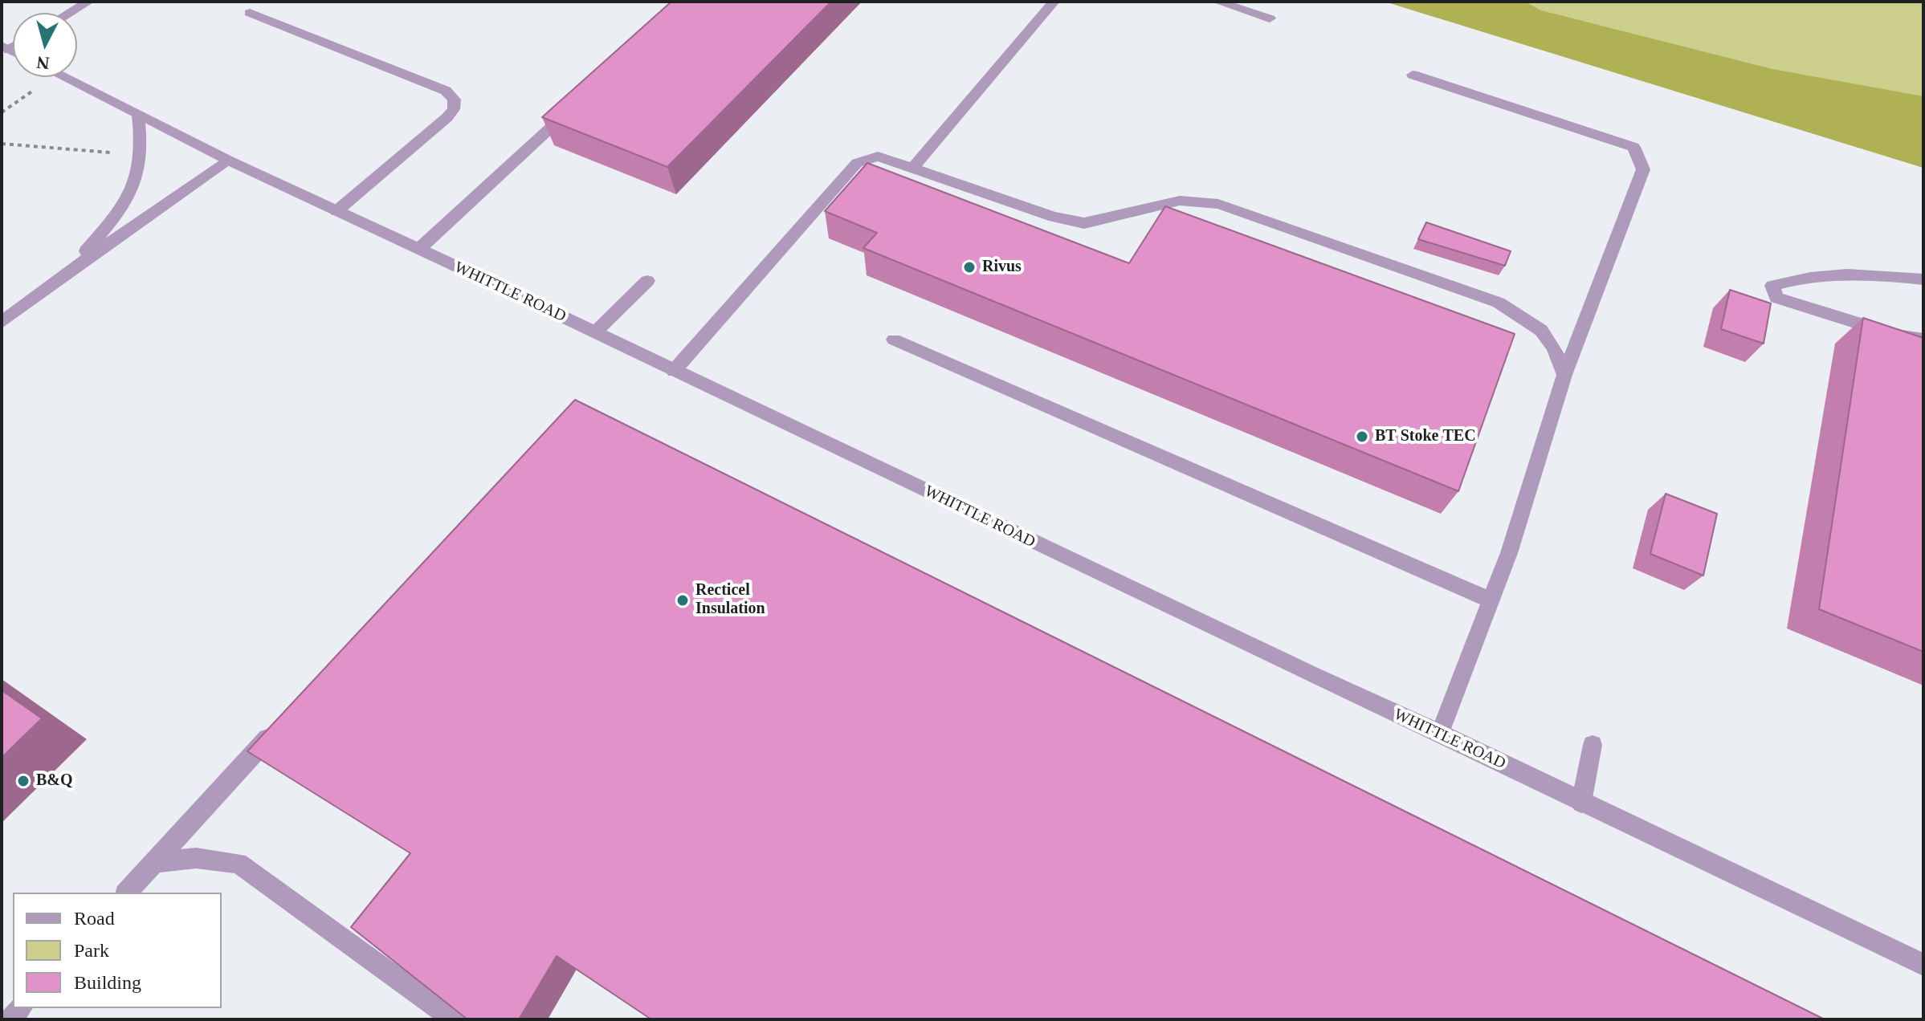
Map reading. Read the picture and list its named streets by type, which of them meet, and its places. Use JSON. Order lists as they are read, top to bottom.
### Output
{
  "streets": {
    "street": ["WHITTLE ROAD"]
  },
  "places": [
    "Rivus",
    "BT Stoke TEC",
    "Recticel Insulation",
    "B&Q"
  ],
  "legend": ["Road", "Park", "Building"],
  "north": "bottom"
}
